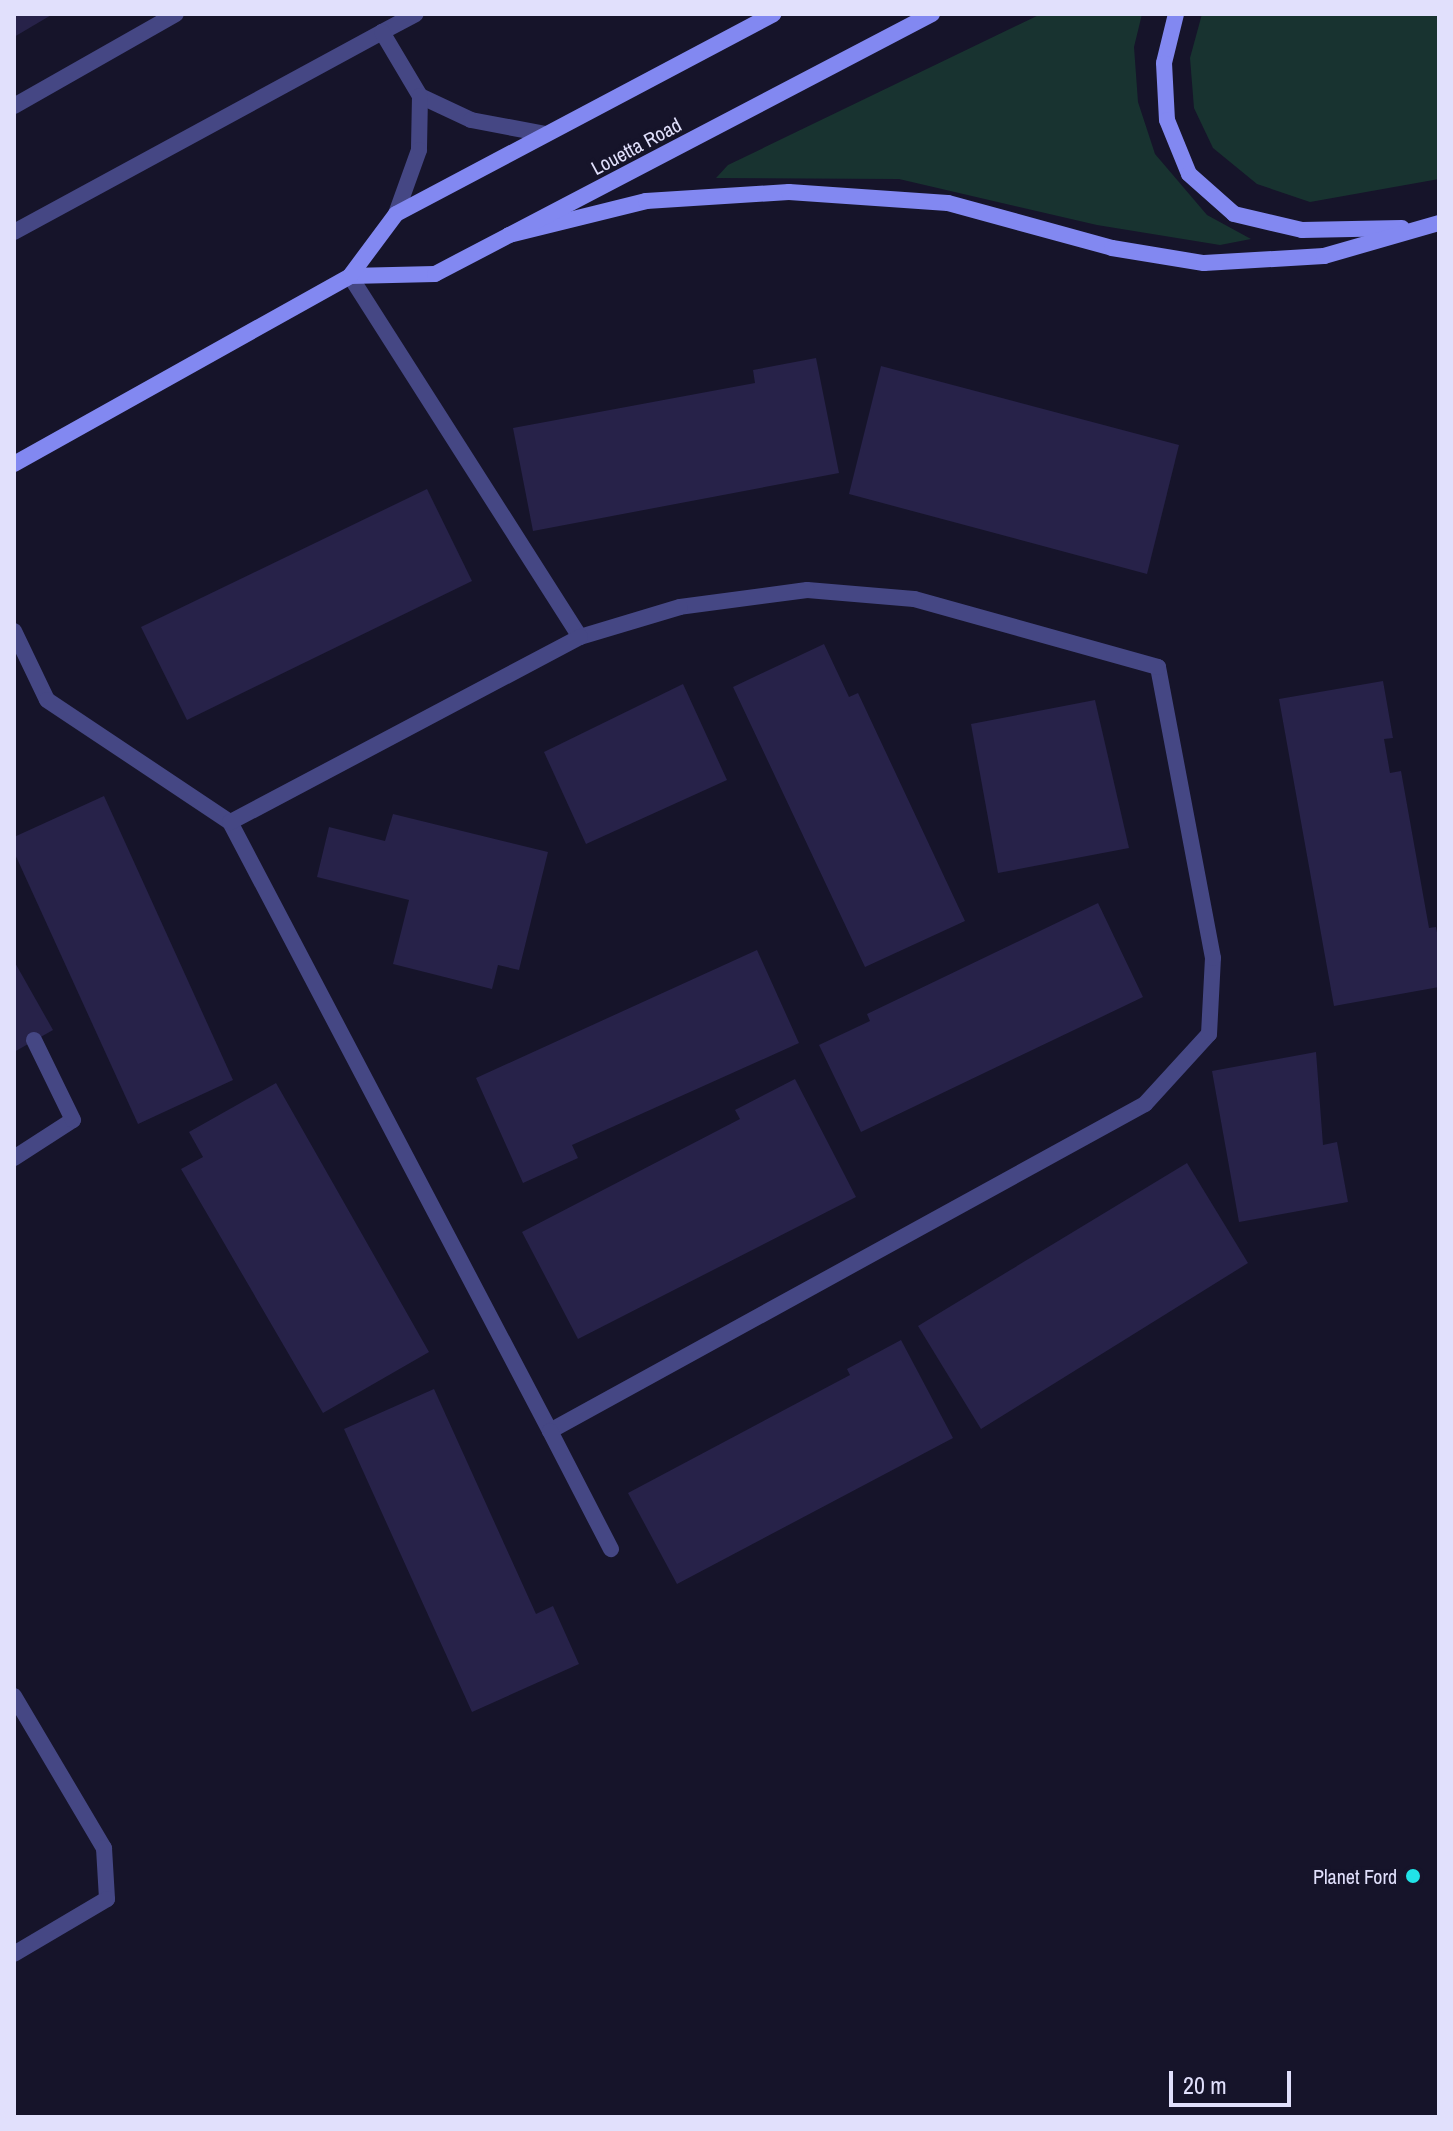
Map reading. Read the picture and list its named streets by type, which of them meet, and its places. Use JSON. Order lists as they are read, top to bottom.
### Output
{
  "streets": {
    "main road": ["Louetta Road"]
  },
  "places": ["Planet Ford"],
  "scale_bar": "20 m"
}
